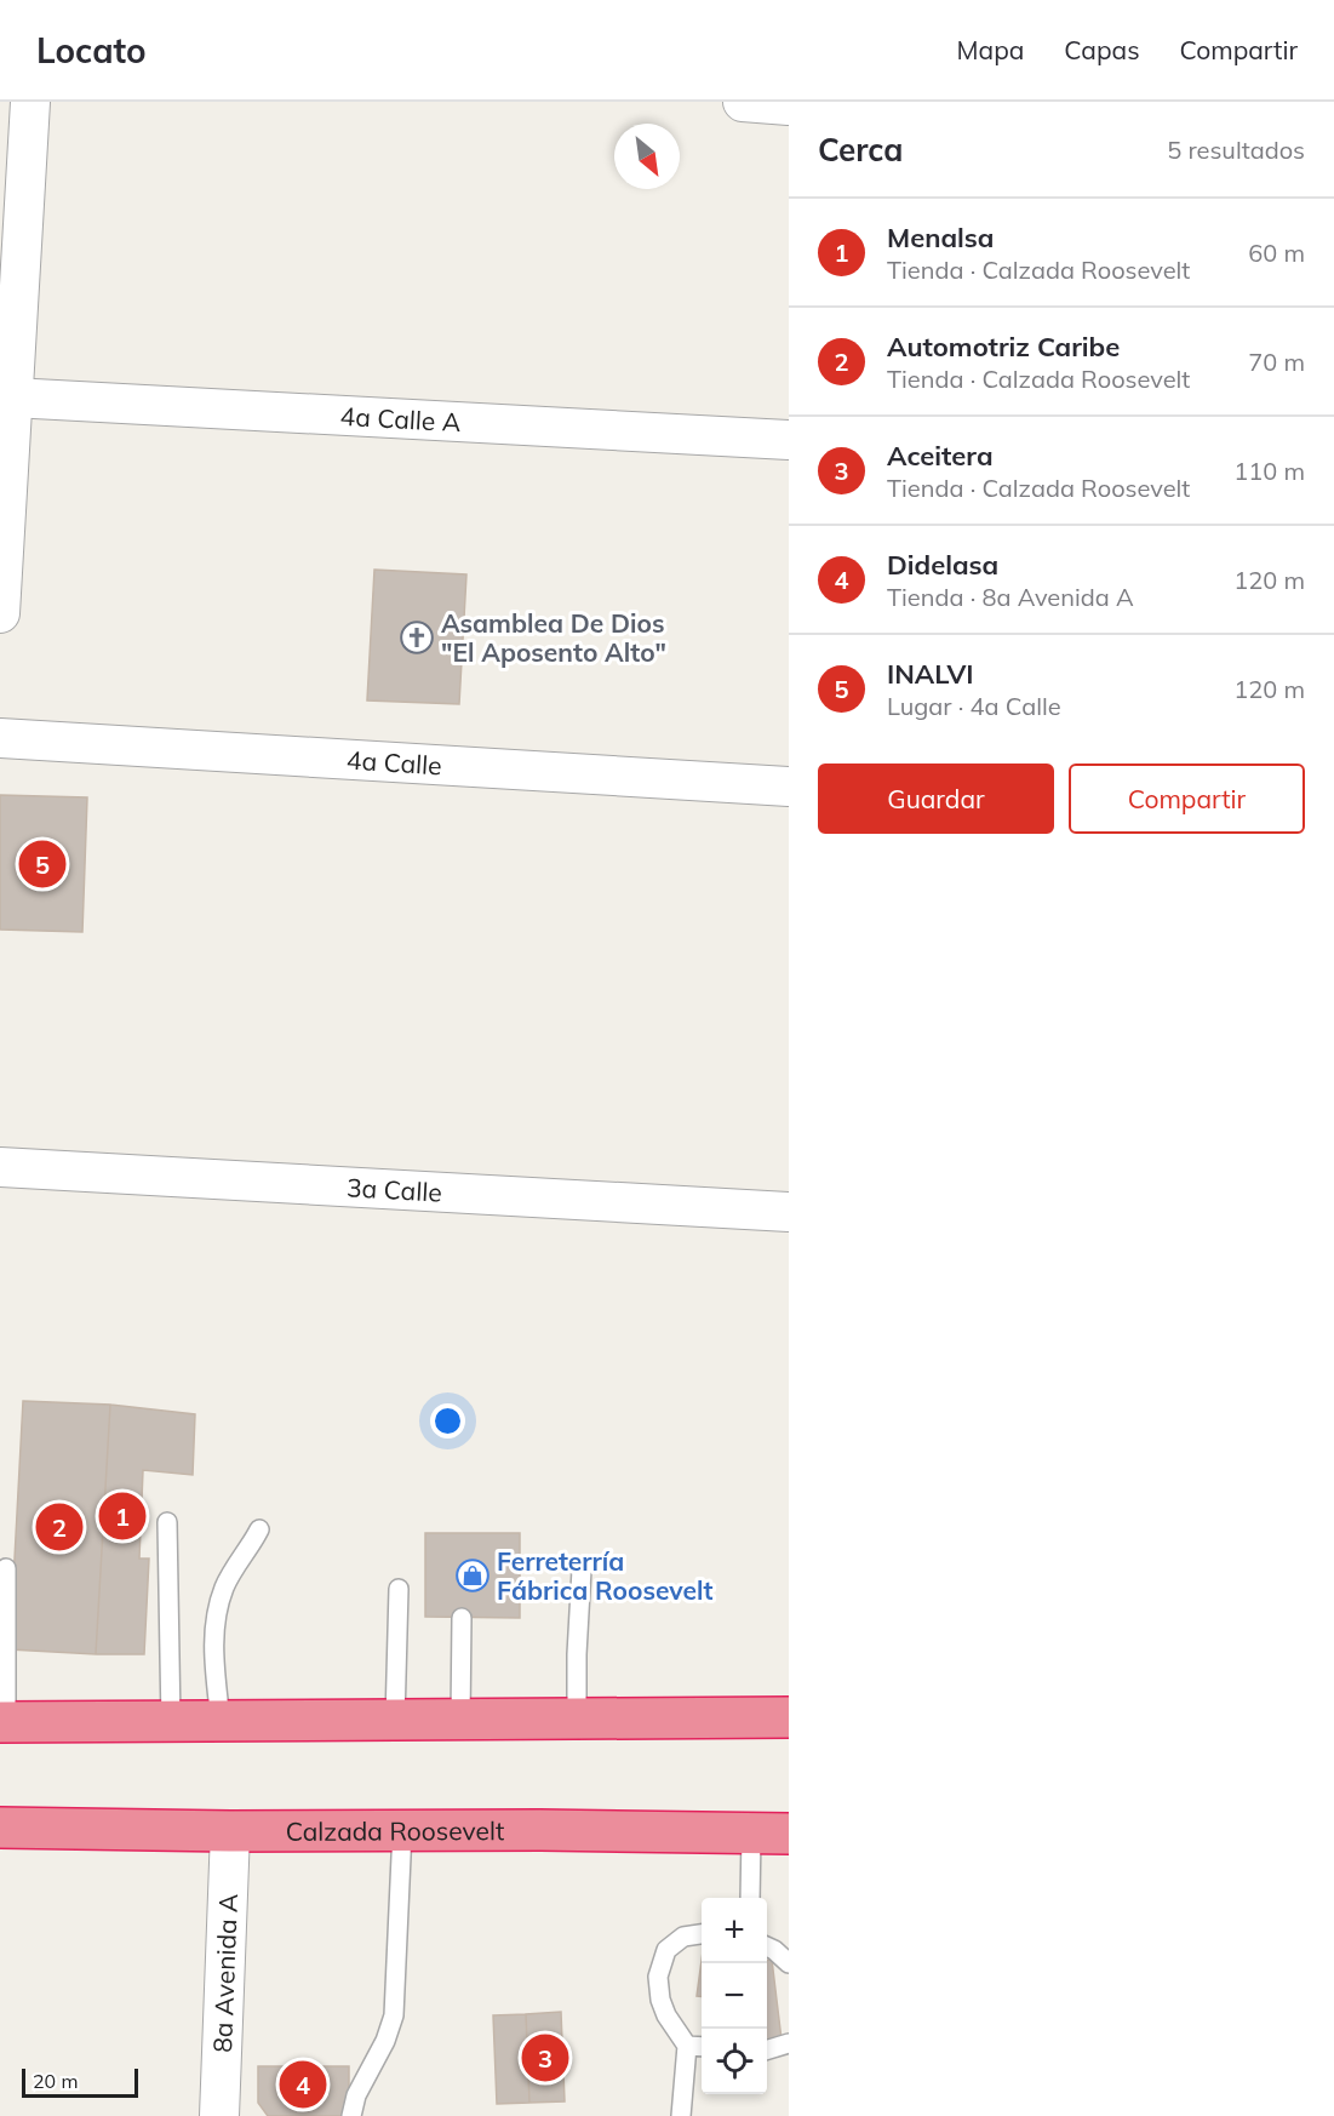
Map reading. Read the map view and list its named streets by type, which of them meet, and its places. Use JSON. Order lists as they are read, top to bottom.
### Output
{
  "streets": {
    "highway": ["Calzada Roosevelt"],
    "street": [
      "4a Calle A",
      "4a Calle",
      "3a Calle",
      "8a Avenida A"
    ]
  },
  "crossings": [
    ["Calzada Roosevelt", "8a Avenida A"]
  ],
  "places": {
    "church": ["Asamblea De Dios \"El Aposento Alto\""],
    "shop": ["Ferreterría Fábrica Roosevelt"]
  },
  "scale_bar": "20 m",
  "north": "bottom right",
  "page": {
    "header": "Locato",
    "nav": ["Mapa", "Capas", "Compartir"],
    "heading": ["Cerca", "5 resultados"],
    "list": [
      {
        "mark": "1",
        "name": "Menalsa",
        "note": "Tienda · Calzada Roosevelt",
        "value": "60 m"
      },
      {
        "mark": "2",
        "name": "Automotriz Caribe",
        "note": "Tienda · Calzada Roosevelt",
        "value": "70 m"
      },
      {
        "mark": "3",
        "name": "Aceitera",
        "note": "Tienda · Calzada Roosevelt",
        "value": "110 m"
      },
      {
        "mark": "4",
        "name": "Didelasa",
        "note": "Tienda · 8a Avenida A",
        "value": "120 m"
      },
      {
        "mark": "5",
        "name": "INALVI",
        "note": "Lugar · 4a Calle",
        "value": "120 m"
      }
    ],
    "buttons": ["Guardar", "Compartir"],
    "pins": [
      "5",
      "1",
      "2",
      "3",
      "4"
    ],
    "map_buttons": ["+", "−"],
    "scale": "20 m"
  }
}
